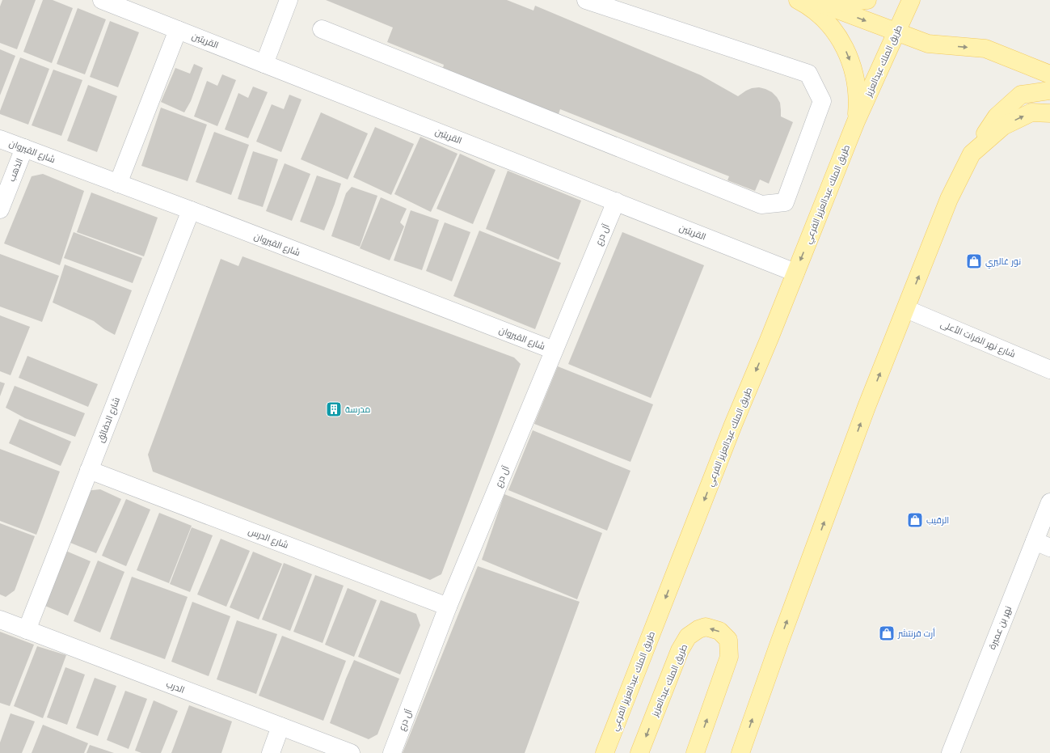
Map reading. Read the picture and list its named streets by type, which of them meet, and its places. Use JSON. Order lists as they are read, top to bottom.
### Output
{
  "streets": {
    "main road": ["طريق الملك عبدالعزيز", "طريق الملك عبدالعزيز الفرعي"],
    "street": [
      "القريتين",
      "شارع القيروان",
      "الذهب",
      "آل درع",
      "شارع نهر الفرات الأعلى",
      "شارع الدقائق",
      "شارع الدرس",
      "نهر بن عميرة",
      "الدرب"
    ]
  },
  "crossings": [
    ["القريتين", "طريق الملك عبدالعزيز الفرعي"],
    ["القريتين", "آل درع"],
    ["طريق الملك عبدالعزيز", "طريق الملك عبدالعزيز الفرعي"],
    ["شارع القيروان", "الذهب"],
    ["شارع القيروان", "آل درع"],
    ["شارع القيروان", "شارع الدقائق"],
    ["آل درع", "شارع الدرس"],
    ["شارع الدقائق", "شارع الدرس"],
    ["شارع الدقائق", "الدرب"]
  ],
  "places": {
    "shop": ["نور غاليري", "الرقيب", "أرت فرنتشر"],
    "building": ["مدرسة"]
  }
}
